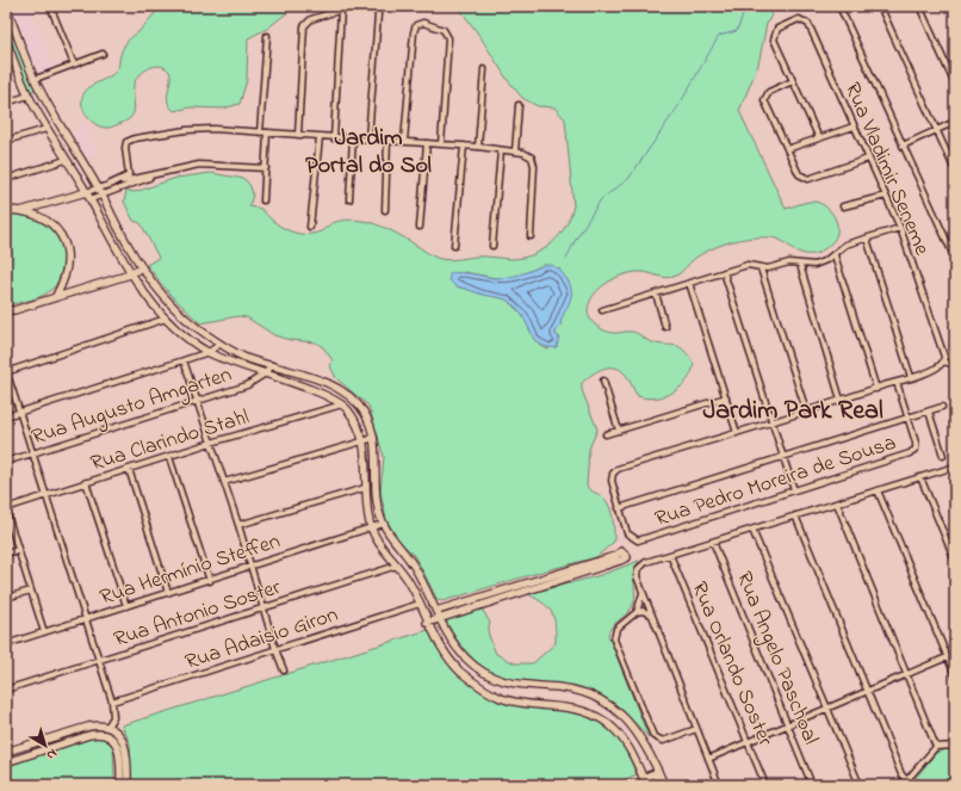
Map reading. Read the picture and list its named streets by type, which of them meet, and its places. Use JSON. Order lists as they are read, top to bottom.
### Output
{
  "streets": {
    "street": [
      "Rua Vladimir Seneme",
      "Rua Augusto Amgarten",
      "Rua Clarindo Stahl",
      "Rua Pedro Moreira de Sousa",
      "Rua Hermínio Steffen",
      "Rua Antonio Soster",
      "Rua Adaisio Giron",
      "Rua Angelo Paschoal",
      "Rua Orlando Soster"
    ]
  },
  "districts": ["Jardim Portal do Sol", "Jardim Park Real"],
  "north": "bottom right"
}
